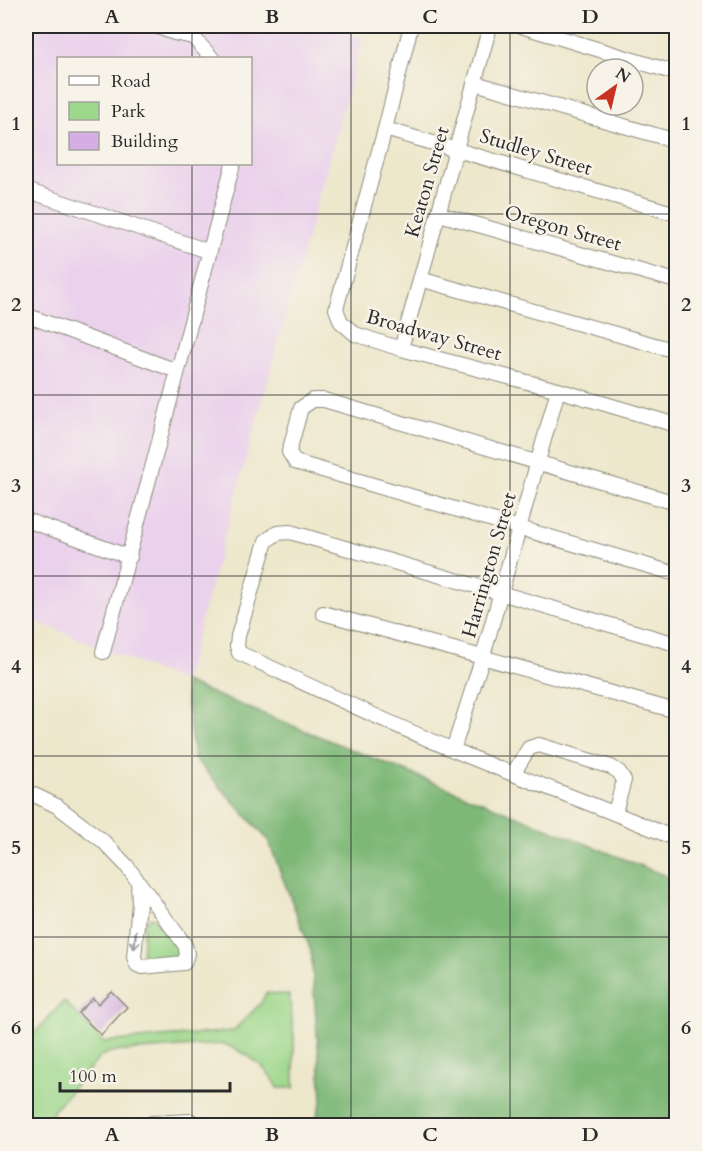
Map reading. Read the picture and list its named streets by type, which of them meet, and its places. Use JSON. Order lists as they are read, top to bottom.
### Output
{
  "streets": {
    "street": [
      "Studley Street",
      "Keaton Street",
      "Oregon Street",
      "Broadway Street",
      "Harrington Street"
    ]
  },
  "crossings": [
    ["Studley Street", "Keaton Street"],
    ["Studley Street", "Broadway Street"],
    ["Keaton Street", "Oregon Street"],
    ["Keaton Street", "Broadway Street"],
    ["Broadway Street", "Harrington Street"]
  ],
  "legend": ["Road", "Park", "Building"],
  "scale_bar": "100 m",
  "north": "top right",
  "grid": {
    "columns": [
      "A",
      "B",
      "C",
      "D"
    ],
    "rows": [
      "1",
      "2",
      "3",
      "4",
      "5",
      "6"
    ]
  }
}
